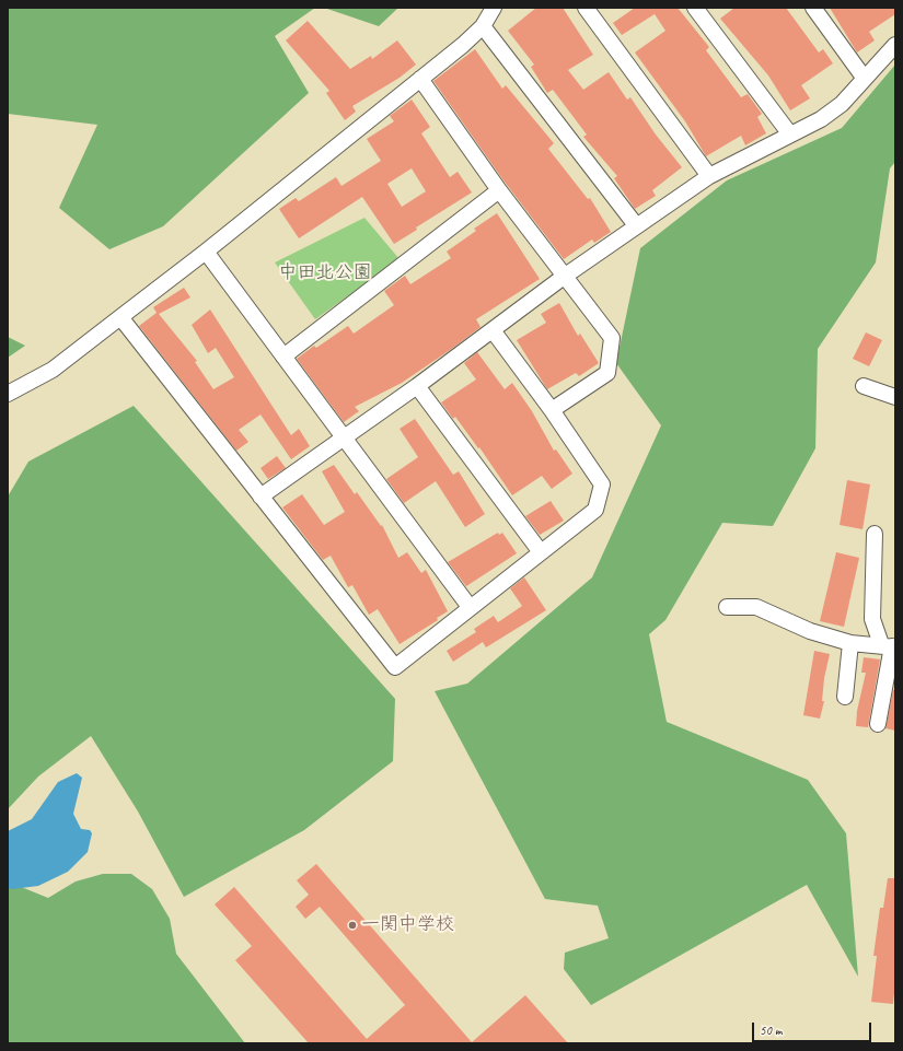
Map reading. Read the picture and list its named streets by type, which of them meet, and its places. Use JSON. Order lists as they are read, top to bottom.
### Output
{
  "parks": ["中田北公園"],
  "places": ["一関中学校"],
  "scale_bar": "50 m"
}
